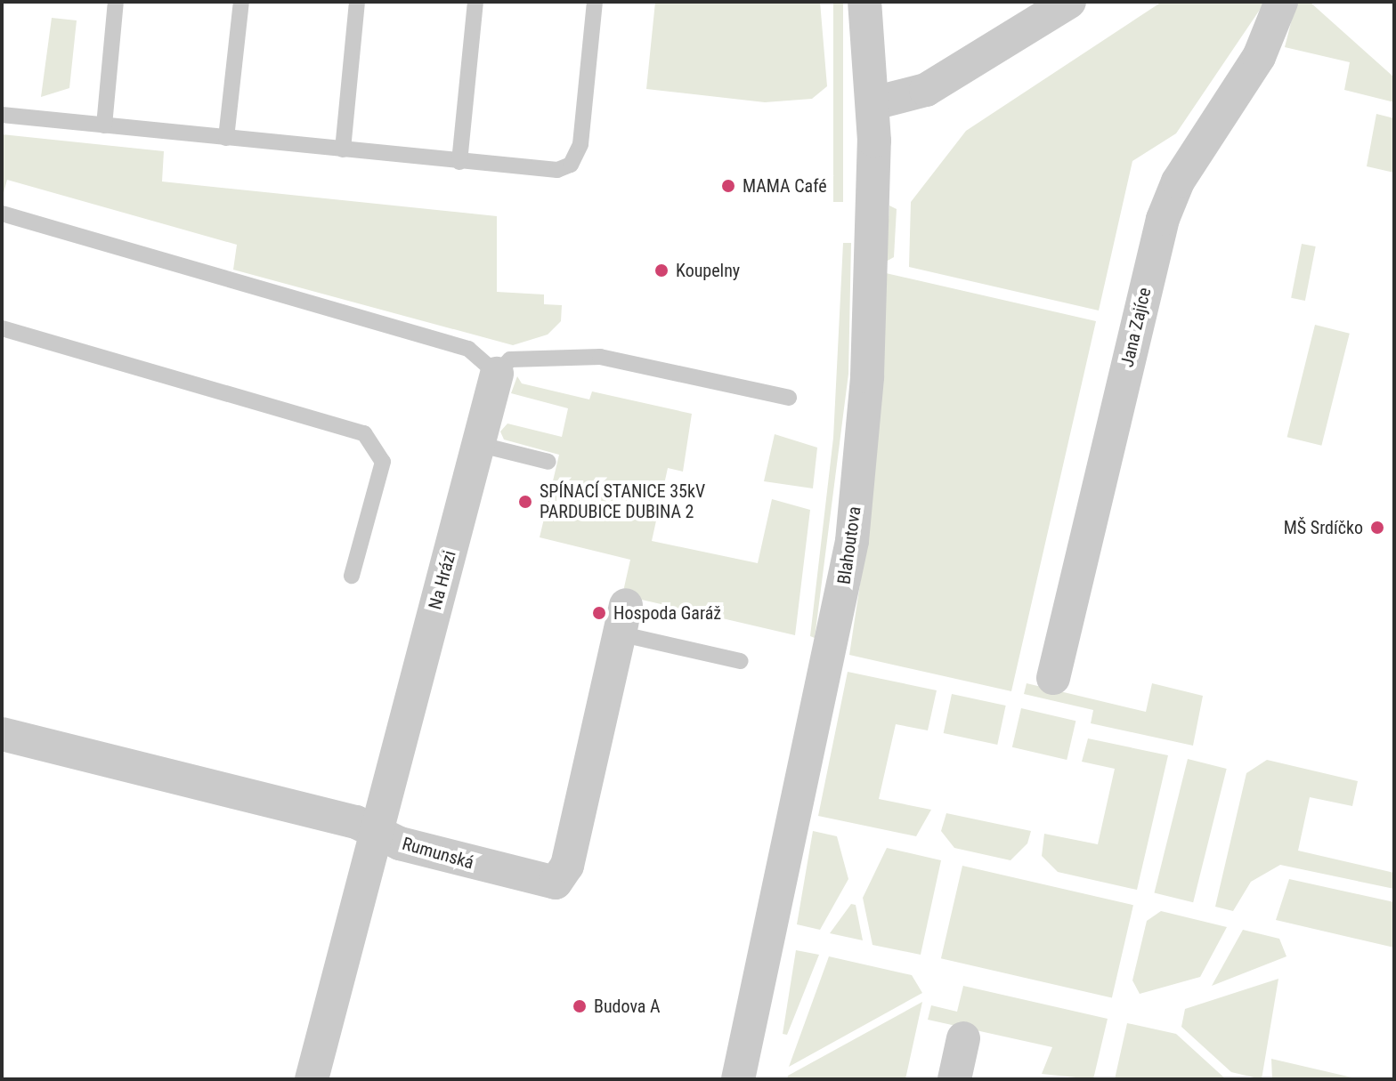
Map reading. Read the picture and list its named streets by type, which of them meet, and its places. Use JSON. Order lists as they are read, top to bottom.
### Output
{
  "streets": {
    "street": [
      "Jana Zajíce",
      "Blahoutova",
      "Na Hrázi",
      "Rumunská"
    ]
  },
  "crossings": [
    ["Na Hrázi", "Rumunská"]
  ],
  "places": [
    "MAMA Café",
    "Koupelny",
    "SPÍNACÍ STANICE 35kV PARDUBICE DUBINA 2",
    "MŠ Srdíčko",
    "Hospoda Garáž",
    "Budova A"
  ]
}
